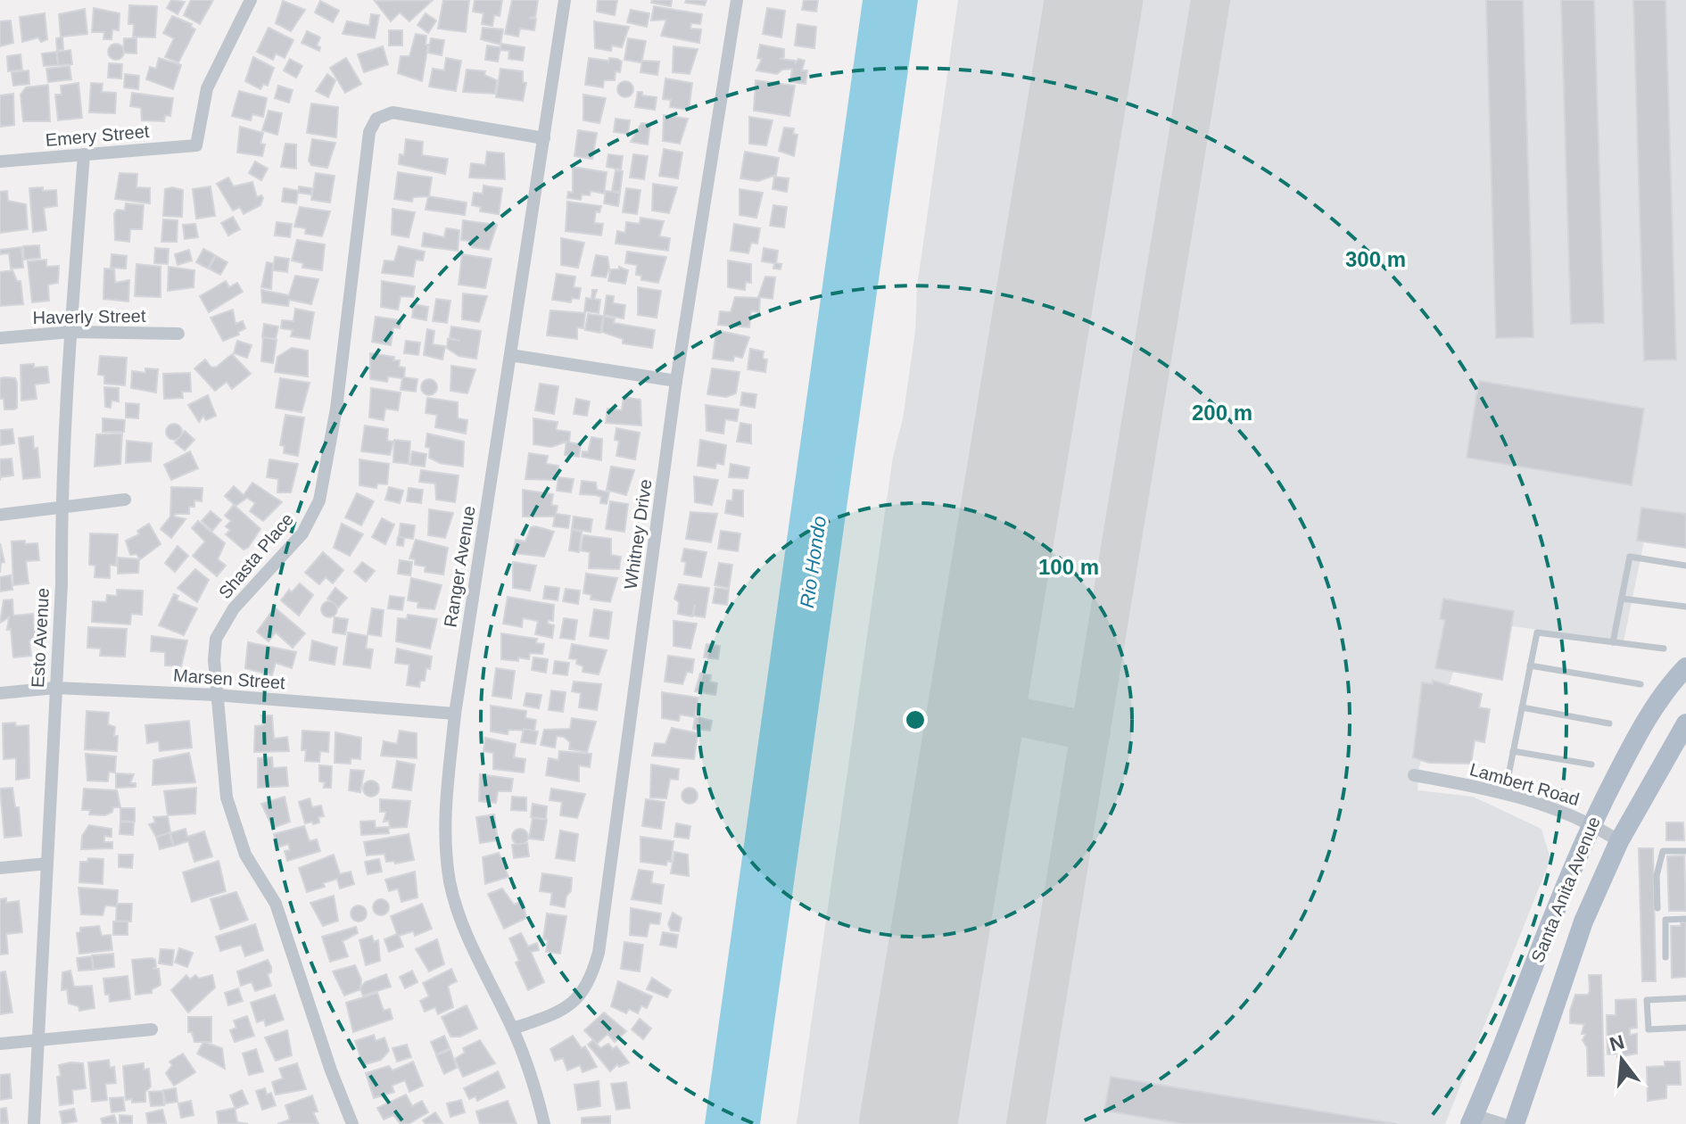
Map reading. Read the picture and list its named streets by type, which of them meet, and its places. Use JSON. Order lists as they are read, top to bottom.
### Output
{
  "streets": {
    "main road": ["Santa Anita Avenue"],
    "street": [
      "Emery Street",
      "Haverly Street",
      "Whitney Drive",
      "Shasta Place",
      "Ranger Avenue",
      "Esto Avenue",
      "Marsen Street",
      "Lambert Road"
    ]
  },
  "crossings": [
    ["Emery Street", "Esto Avenue"],
    ["Haverly Street", "Esto Avenue"],
    ["Whitney Drive", "Ranger Avenue"],
    ["Shasta Place", "Ranger Avenue"],
    ["Shasta Place", "Marsen Street"],
    ["Ranger Avenue", "Marsen Street"],
    ["Esto Avenue", "Marsen Street"],
    ["Lambert Road", "Santa Anita Avenue"]
  ],
  "water": ["Rio Hondo"],
  "north": "top",
  "rings": ["300 m", "200 m", "100 m"]
}
